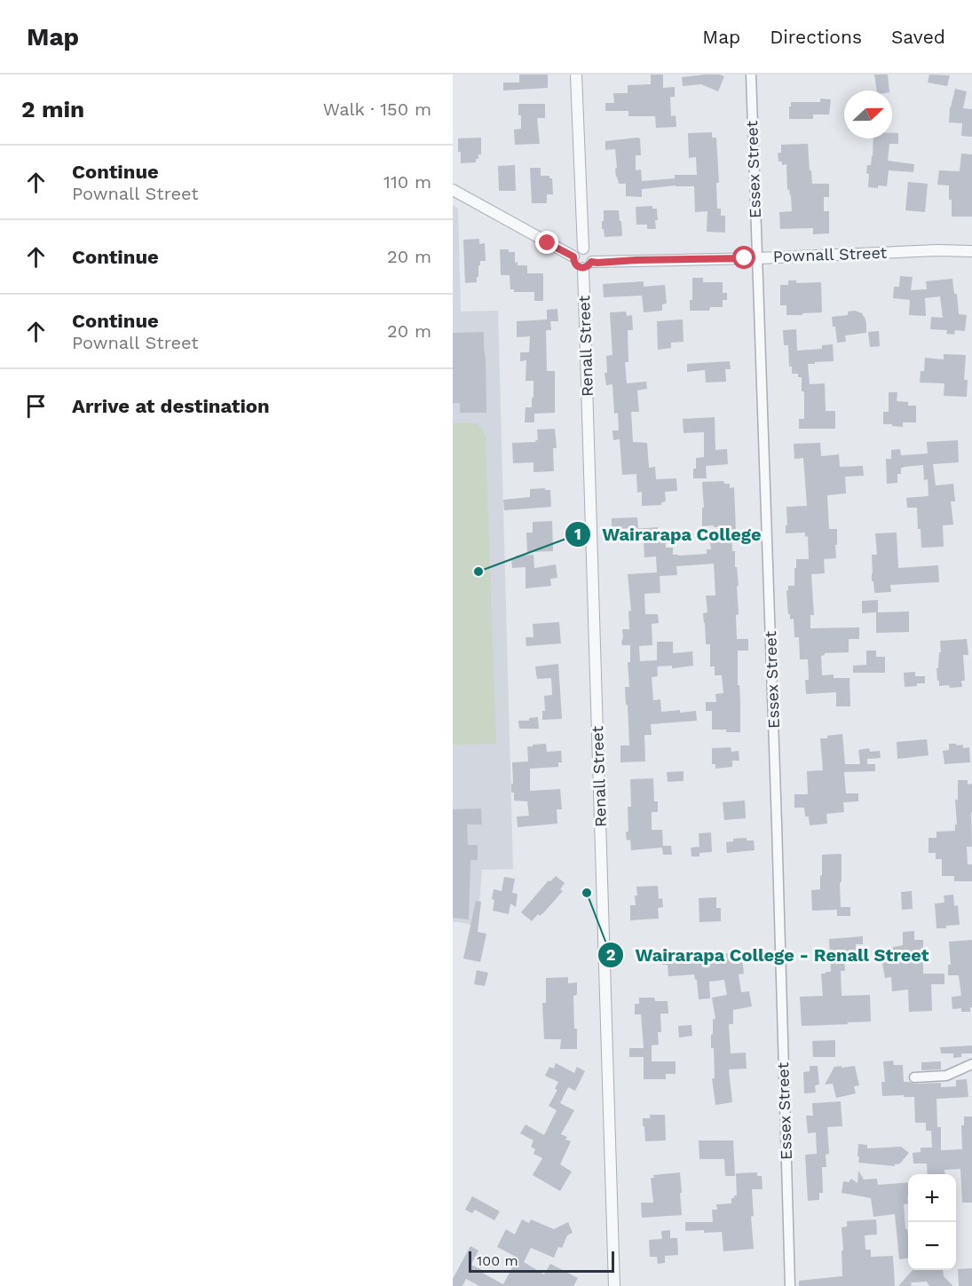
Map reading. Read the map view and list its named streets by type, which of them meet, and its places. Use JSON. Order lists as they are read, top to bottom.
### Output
{
  "streets": {
    "street": ["Essex Street", "Pownall Street", "Renall Street"]
  },
  "crossings": [
    ["Essex Street", "Pownall Street"],
    ["Pownall Street", "Renall Street"]
  ],
  "places": ["Wairarapa College", "Wairarapa College - Renall Street"],
  "scale_bar": "100 m",
  "north": "right",
  "page": {
    "header": "Map",
    "nav": ["Map", "Directions", "Saved"],
    "heading": ["2 min", "Walk · 150 m"],
    "list": [
      ["Continue", "Pownall Street", "110 m"],
      ["Continue", "20 m"],
      ["Continue", "Pownall Street", "20 m"],
      "Arrive at destination"
    ],
    "map_buttons": ["+", "−"],
    "scale": "100 m"
  }
}
